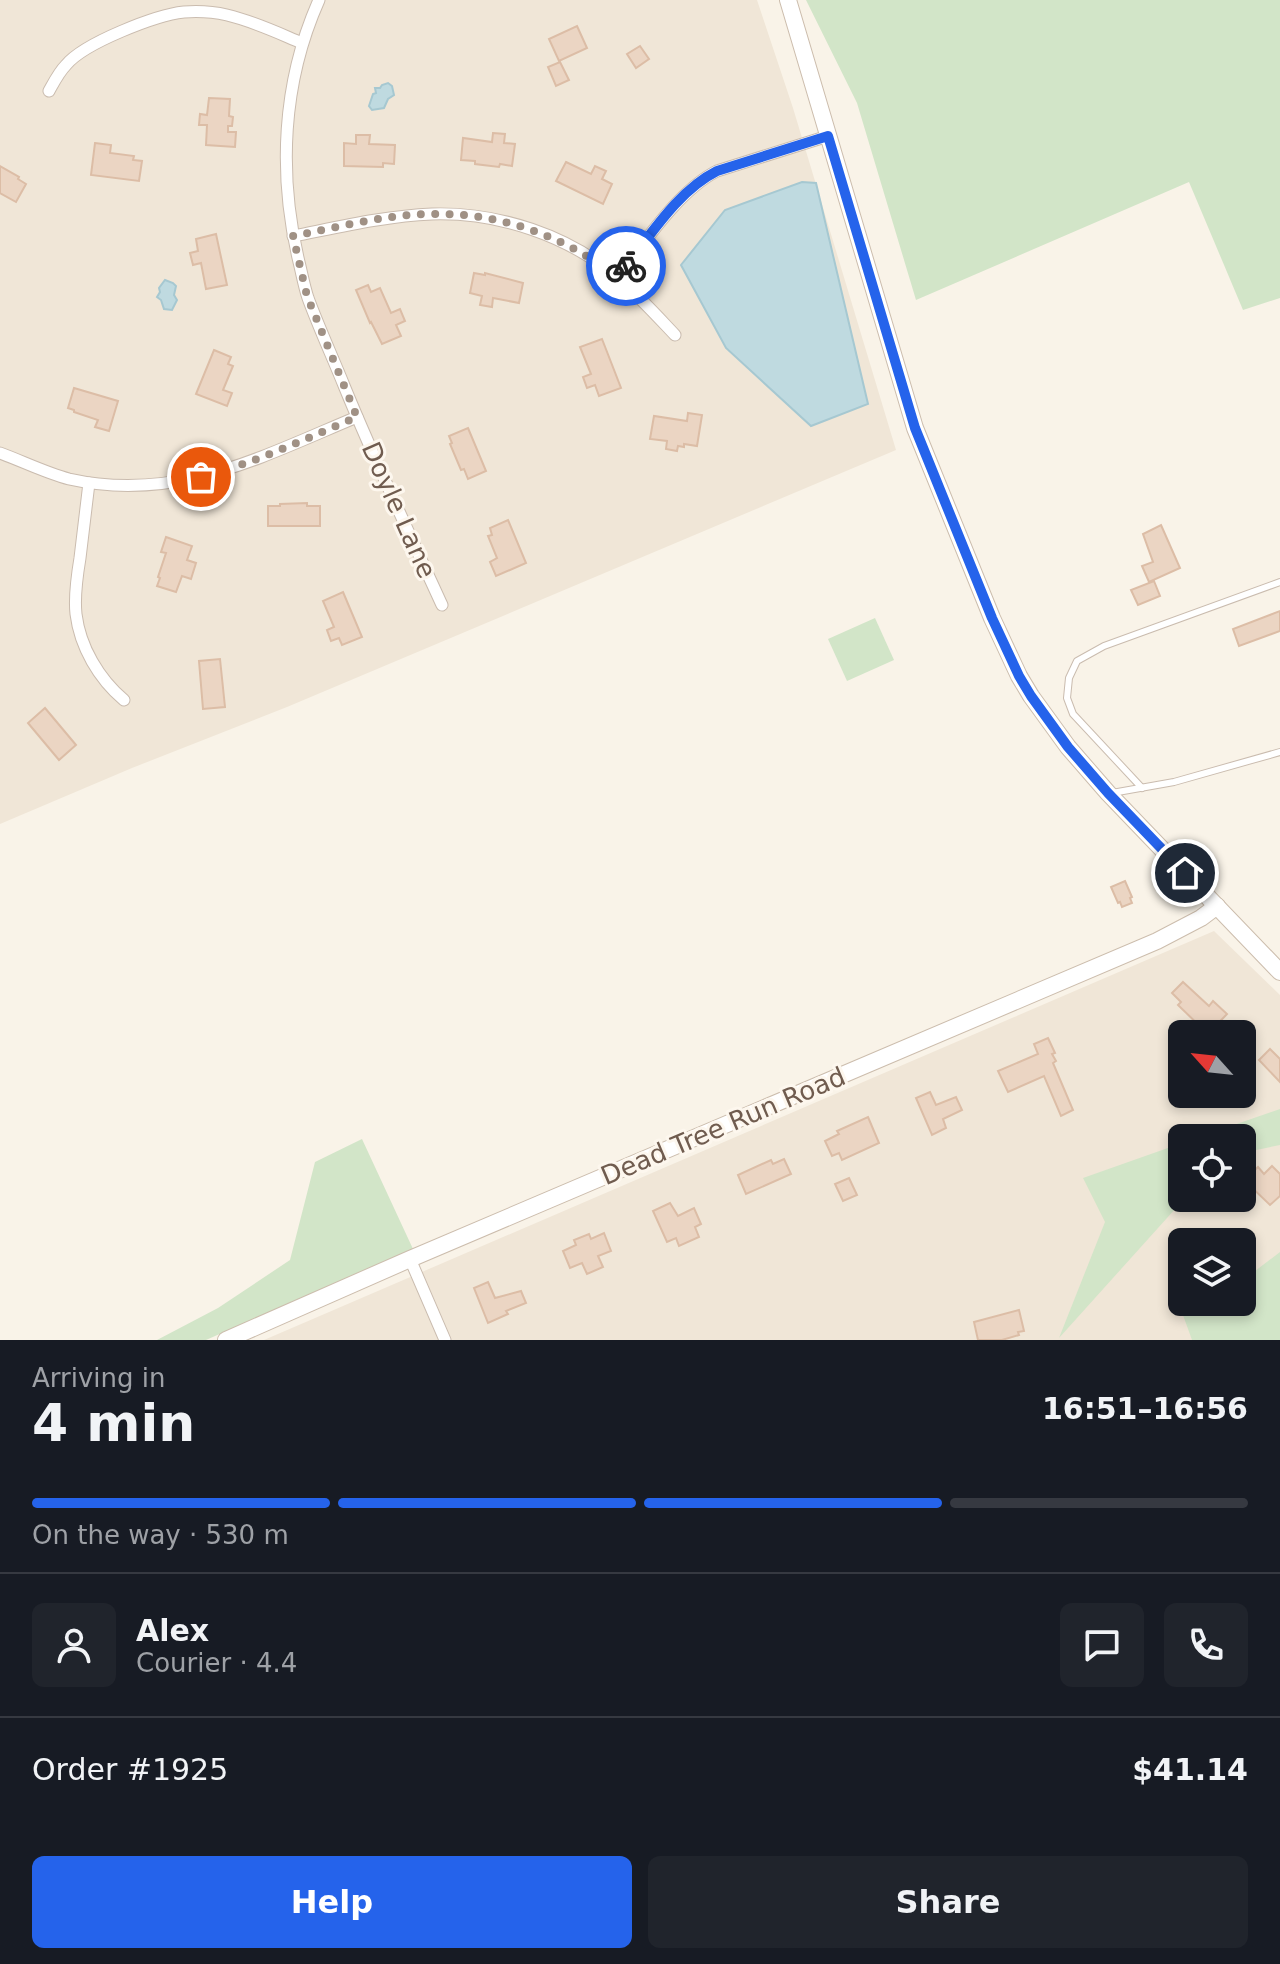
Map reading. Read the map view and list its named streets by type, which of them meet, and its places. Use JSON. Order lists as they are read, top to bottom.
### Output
{
  "streets": {
    "main road": ["Dead Tree Run Road"],
    "street": ["Doyle Lane"]
  },
  "north": "top left",
  "page": {
    "heading": ["4 min", "Arriving in", "16:51–16:56"],
    "panel": [
      "Alex",
      "Courier · 4.4",
      "Order #1925",
      "$41.14"
    ],
    "bar": "On the way · 530 m",
    "buttons": ["Help", "Share"]
  }
}
